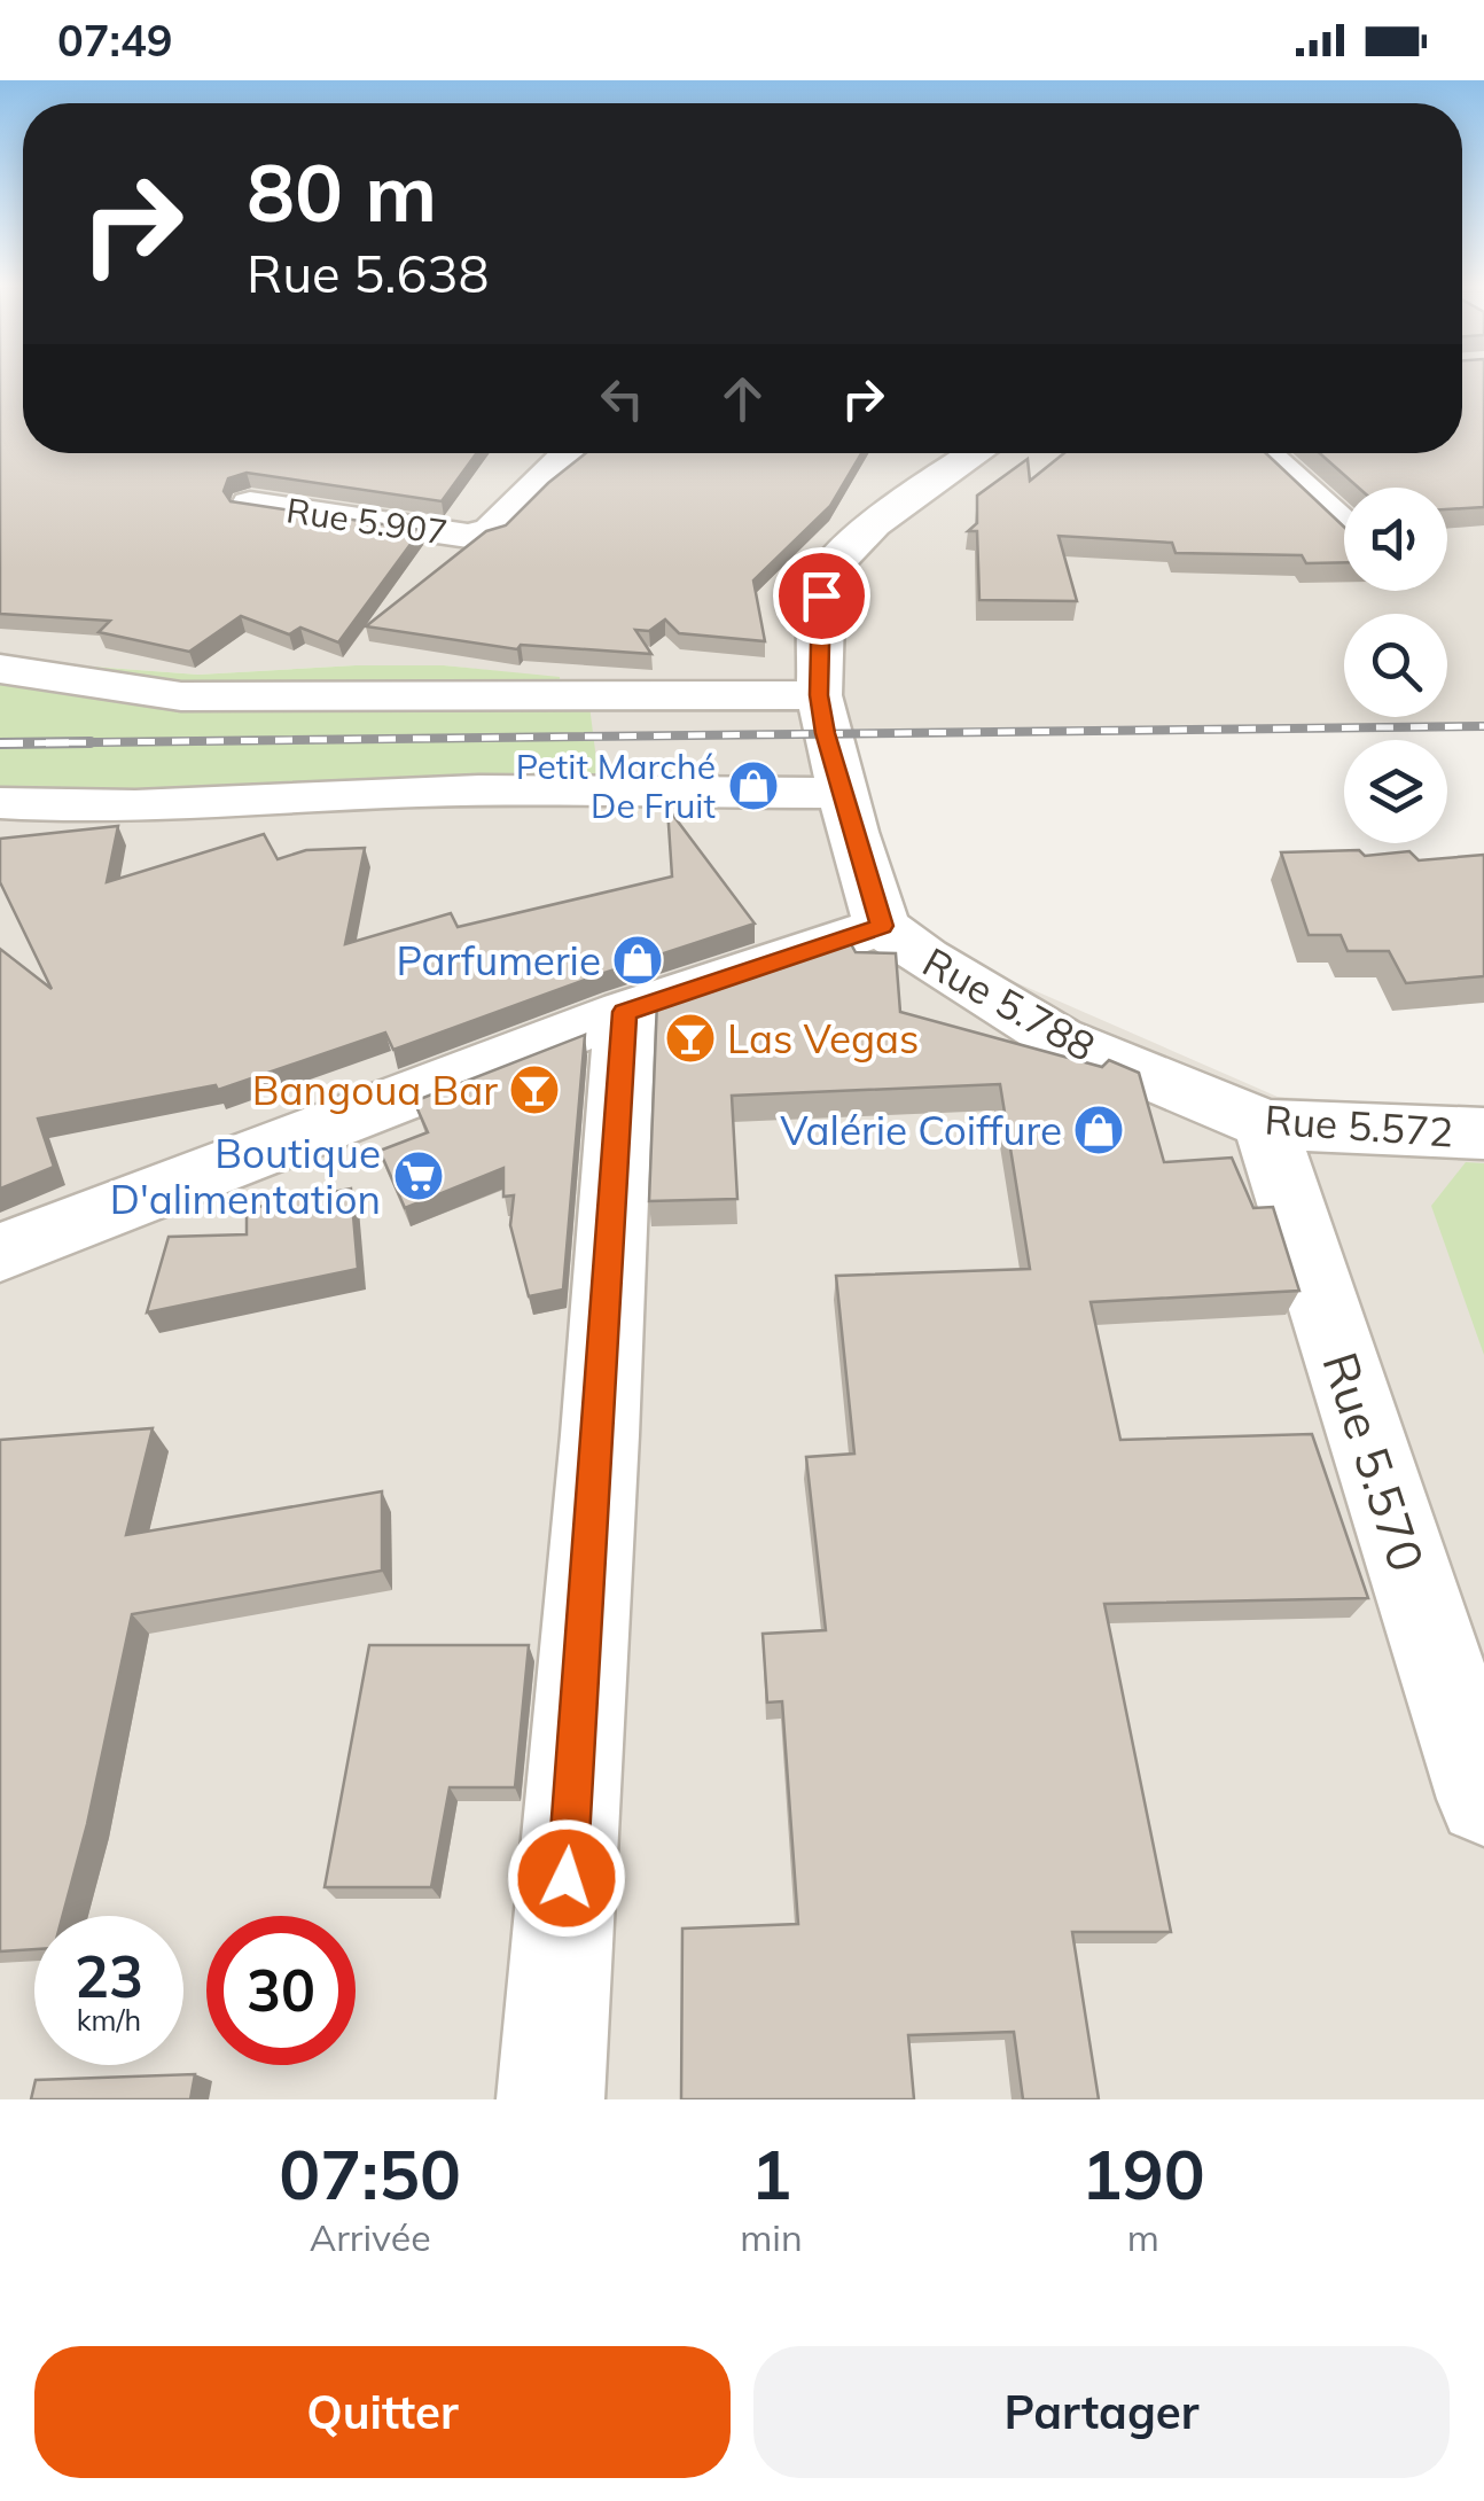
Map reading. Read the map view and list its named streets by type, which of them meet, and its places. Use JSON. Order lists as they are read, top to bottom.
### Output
{
  "streets": {
    "street": [
      "Rue 5.907",
      "Rue 5.788",
      "Rue 5.572",
      "Rue 5.570"
    ]
  },
  "crossings": [
    ["Rue 5.788", "Rue 5.572"],
    ["Rue 5.788", "Rue 5.570"],
    ["Rue 5.572", "Rue 5.570"]
  ],
  "places": {
    "shop": ["Petit Marché De Fruit", "Parfumerie", "Valérie Coiffure"],
    "bar": ["Las Vegas", "Bangoua Bar"],
    "supermarket": ["Boutique D'alimentation"]
  },
  "page": {
    "status": "07:49",
    "turn": ["80 m", "Rue 5.638"],
    "speed": "23 km/h",
    "limit": "30",
    "eta": [
      "07:50",
      "Arrivée",
      "1",
      "min",
      "190",
      "m"
    ],
    "buttons": ["Quitter", "Partager"]
  }
}
